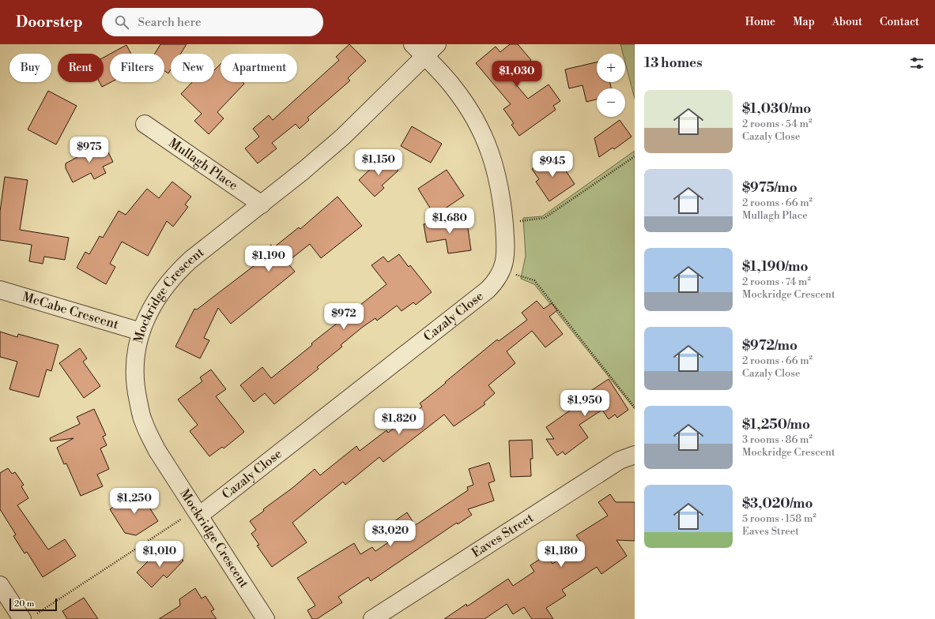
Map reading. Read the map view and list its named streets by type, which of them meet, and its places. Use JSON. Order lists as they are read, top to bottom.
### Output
{
  "streets": {
    "street": [
      "Mullagh Place",
      "Mockridge Crescent",
      "McCabe Crescent",
      "Cazaly Close",
      "Eaves Street"
    ]
  },
  "crossings": [
    ["Mullagh Place", "Mockridge Crescent"],
    ["Mockridge Crescent", "McCabe Crescent"],
    ["Mockridge Crescent", "Cazaly Close"]
  ],
  "scale_bar": "20 m",
  "page": {
    "header": "Doorstep",
    "search": "Search here",
    "nav": [
      "Home",
      "Map",
      "About",
      "Contact"
    ],
    "heading": "13 homes",
    "map_buttons": ["+", "−"],
    "chip": [
      "Buy",
      "Rent",
      "Filters",
      "New",
      "Apartment"
    ],
    "price": [
      "$1,030",
      "$975",
      "$1,150",
      "$945",
      "$1,680",
      "$1,190",
      "$972",
      "$1,950",
      "$1,820",
      "$1,250",
      "$3,020",
      "$1,010",
      "$1,180"
    ],
    "list": [
      {
        "name": "$1,030/mo",
        "note": "2 rooms · 54 m² · Cazaly Close"
      },
      {
        "name": "$975/mo",
        "note": "2 rooms · 66 m² · Mullagh Place"
      },
      {
        "name": "$1,190/mo",
        "note": "2 rooms · 74 m² · Mockridge Crescent"
      },
      {
        "name": "$972/mo",
        "note": "2 rooms · 66 m² · Cazaly Close"
      },
      {
        "name": "$1,250/mo",
        "note": "3 rooms · 86 m² · Mockridge Crescent"
      },
      {
        "name": "$3,020/mo",
        "note": "5 rooms · 158 m² · Eaves Street"
      }
    ],
    "scale": "20 m"
  }
}
